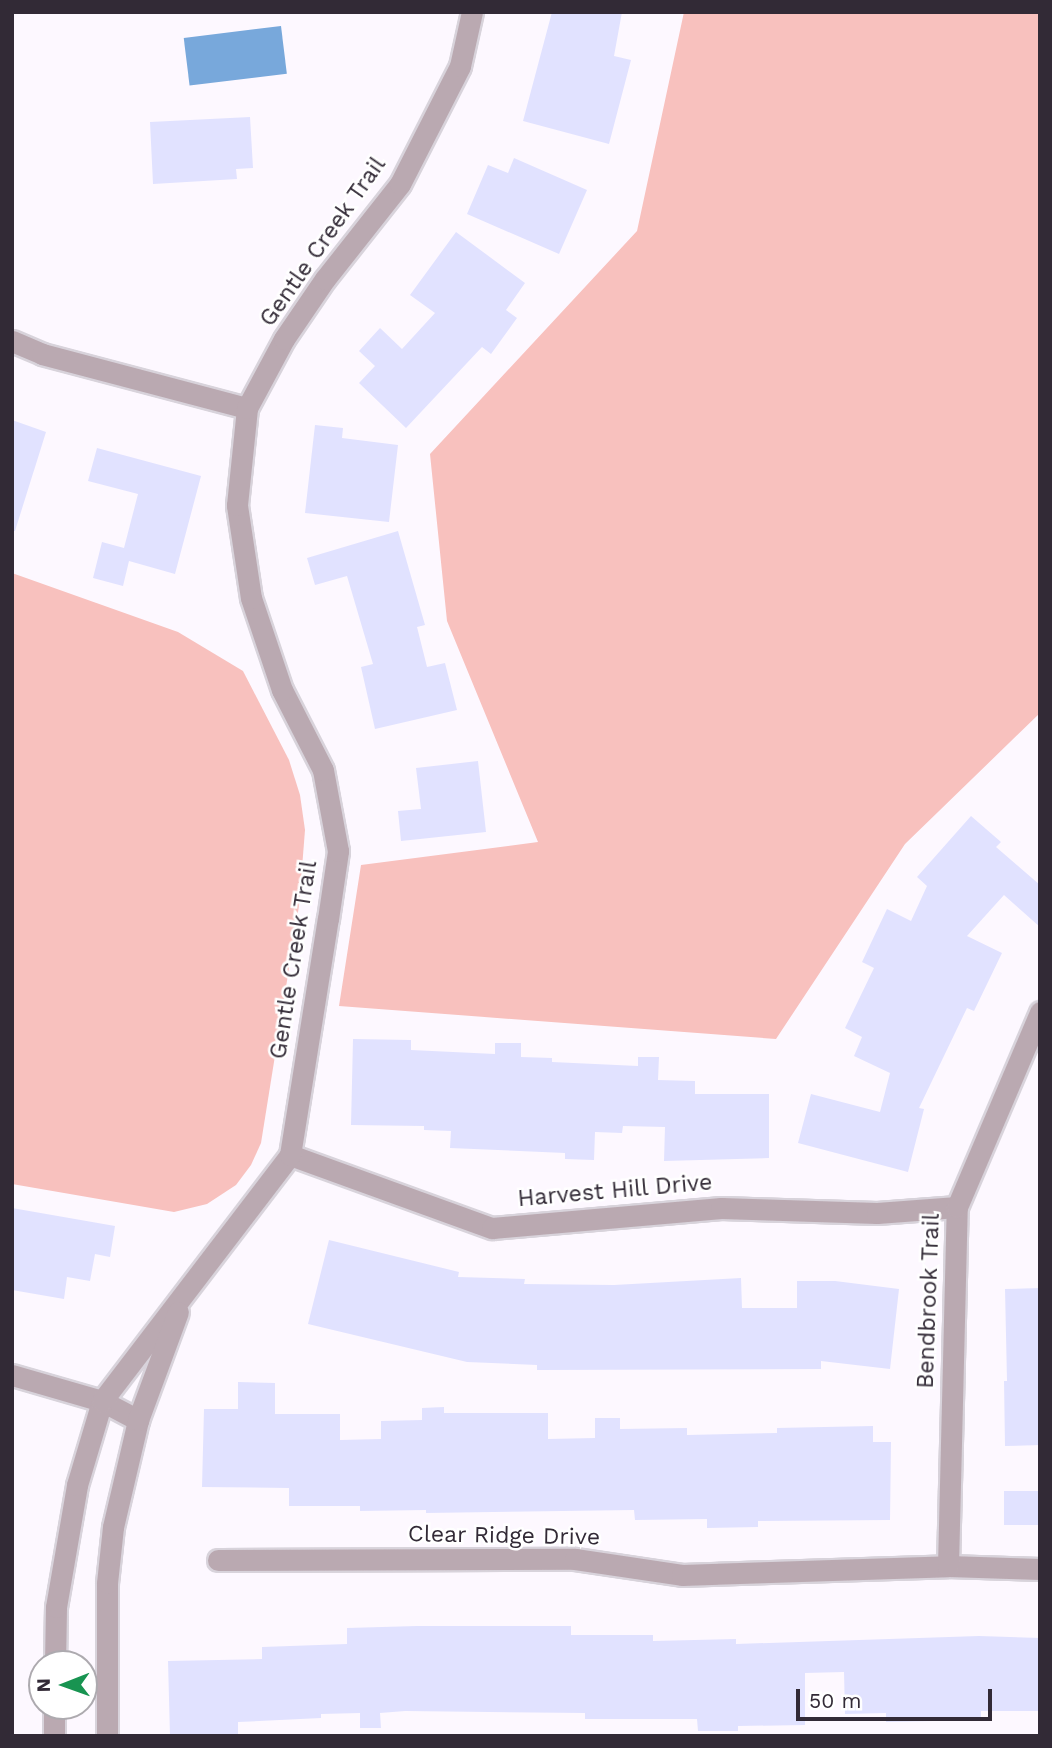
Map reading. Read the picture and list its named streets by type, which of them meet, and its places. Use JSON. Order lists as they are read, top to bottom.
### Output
{
  "streets": {
    "street": [
      "Gentle Creek Trail",
      "Harvest Hill Drive",
      "Bendbrook Trail",
      "Clear Ridge Drive"
    ]
  },
  "crossings": [
    ["Gentle Creek Trail", "Harvest Hill Drive"],
    ["Harvest Hill Drive", "Bendbrook Trail"],
    ["Bendbrook Trail", "Clear Ridge Drive"]
  ],
  "scale_bar": "50 m",
  "north": "left"
}
